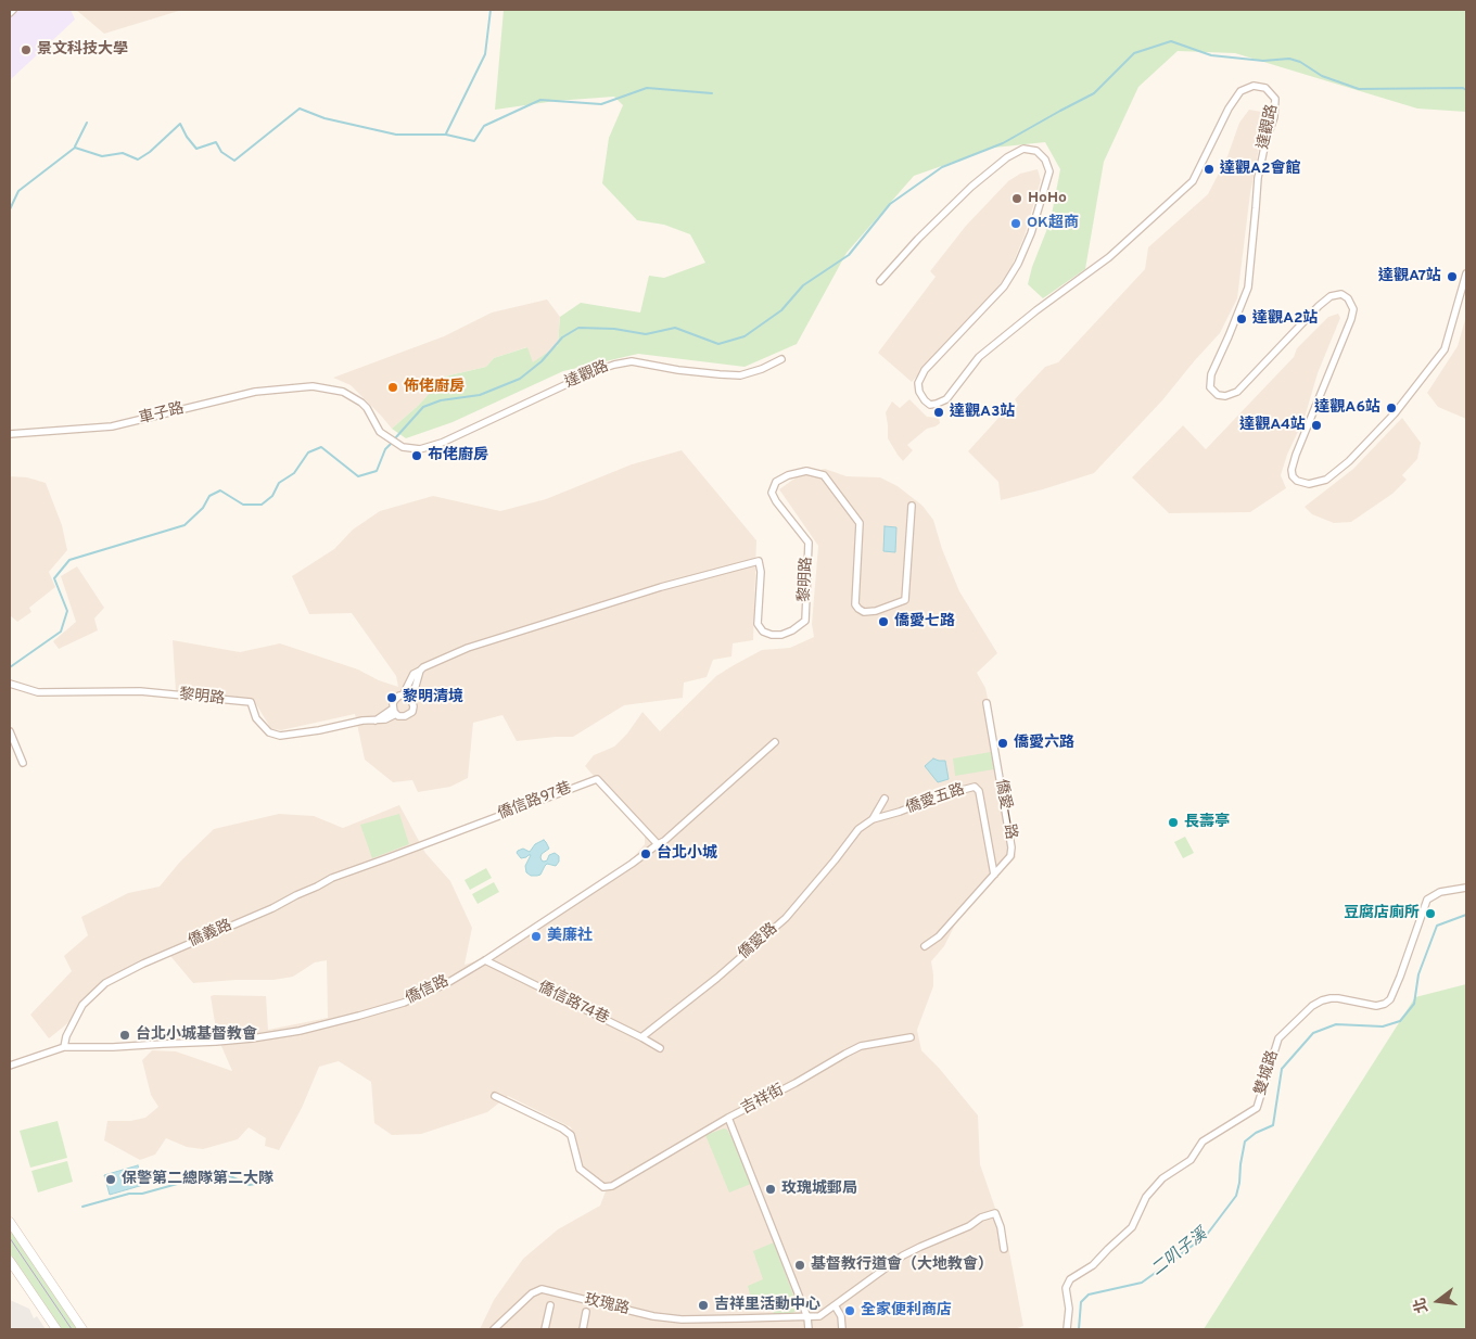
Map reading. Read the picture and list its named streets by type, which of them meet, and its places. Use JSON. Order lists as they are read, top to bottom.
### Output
{
  "streets": {
    "street": [
      "達觀路",
      "車子路",
      "黎明路",
      "僑愛五路",
      "僑信路97巷",
      "僑愛一路",
      "僑義路",
      "僑愛路",
      "僑信路",
      "僑信路74巷",
      "雙城路",
      "吉祥街",
      "玫瑰路"
    ]
  },
  "crossings": [
    ["達觀路", "車子路"],
    ["僑愛五路", "僑愛一路"],
    ["僑愛五路", "僑愛路"],
    ["僑信路97巷", "僑義路"],
    ["僑信路97巷", "僑信路"],
    ["僑義路", "僑信路"],
    ["僑愛路", "僑信路74巷"],
    ["僑信路", "僑信路74巷"]
  ],
  "water": ["二叭子溪"],
  "places": [
    "景文科技大學",
    "達觀A2會館",
    "HoHo",
    "OK超商",
    "達觀A7站",
    "達觀A2站",
    "佈佬廚房",
    "達觀A6站",
    "達觀A3站",
    "達觀A4站",
    "布佬廚房",
    "僑愛七路",
    "黎明清境",
    "僑愛六路",
    "長壽亭",
    "台北小城",
    "豆腐店廁所",
    "美廉社",
    "台北小城基督教會",
    "保警第二總隊第二大隊",
    "玫瑰城郵局",
    "基督教行道會（大地教會）",
    "吉祥里活動中心",
    "全家便利商店"
  ],
  "north": "left"
}
